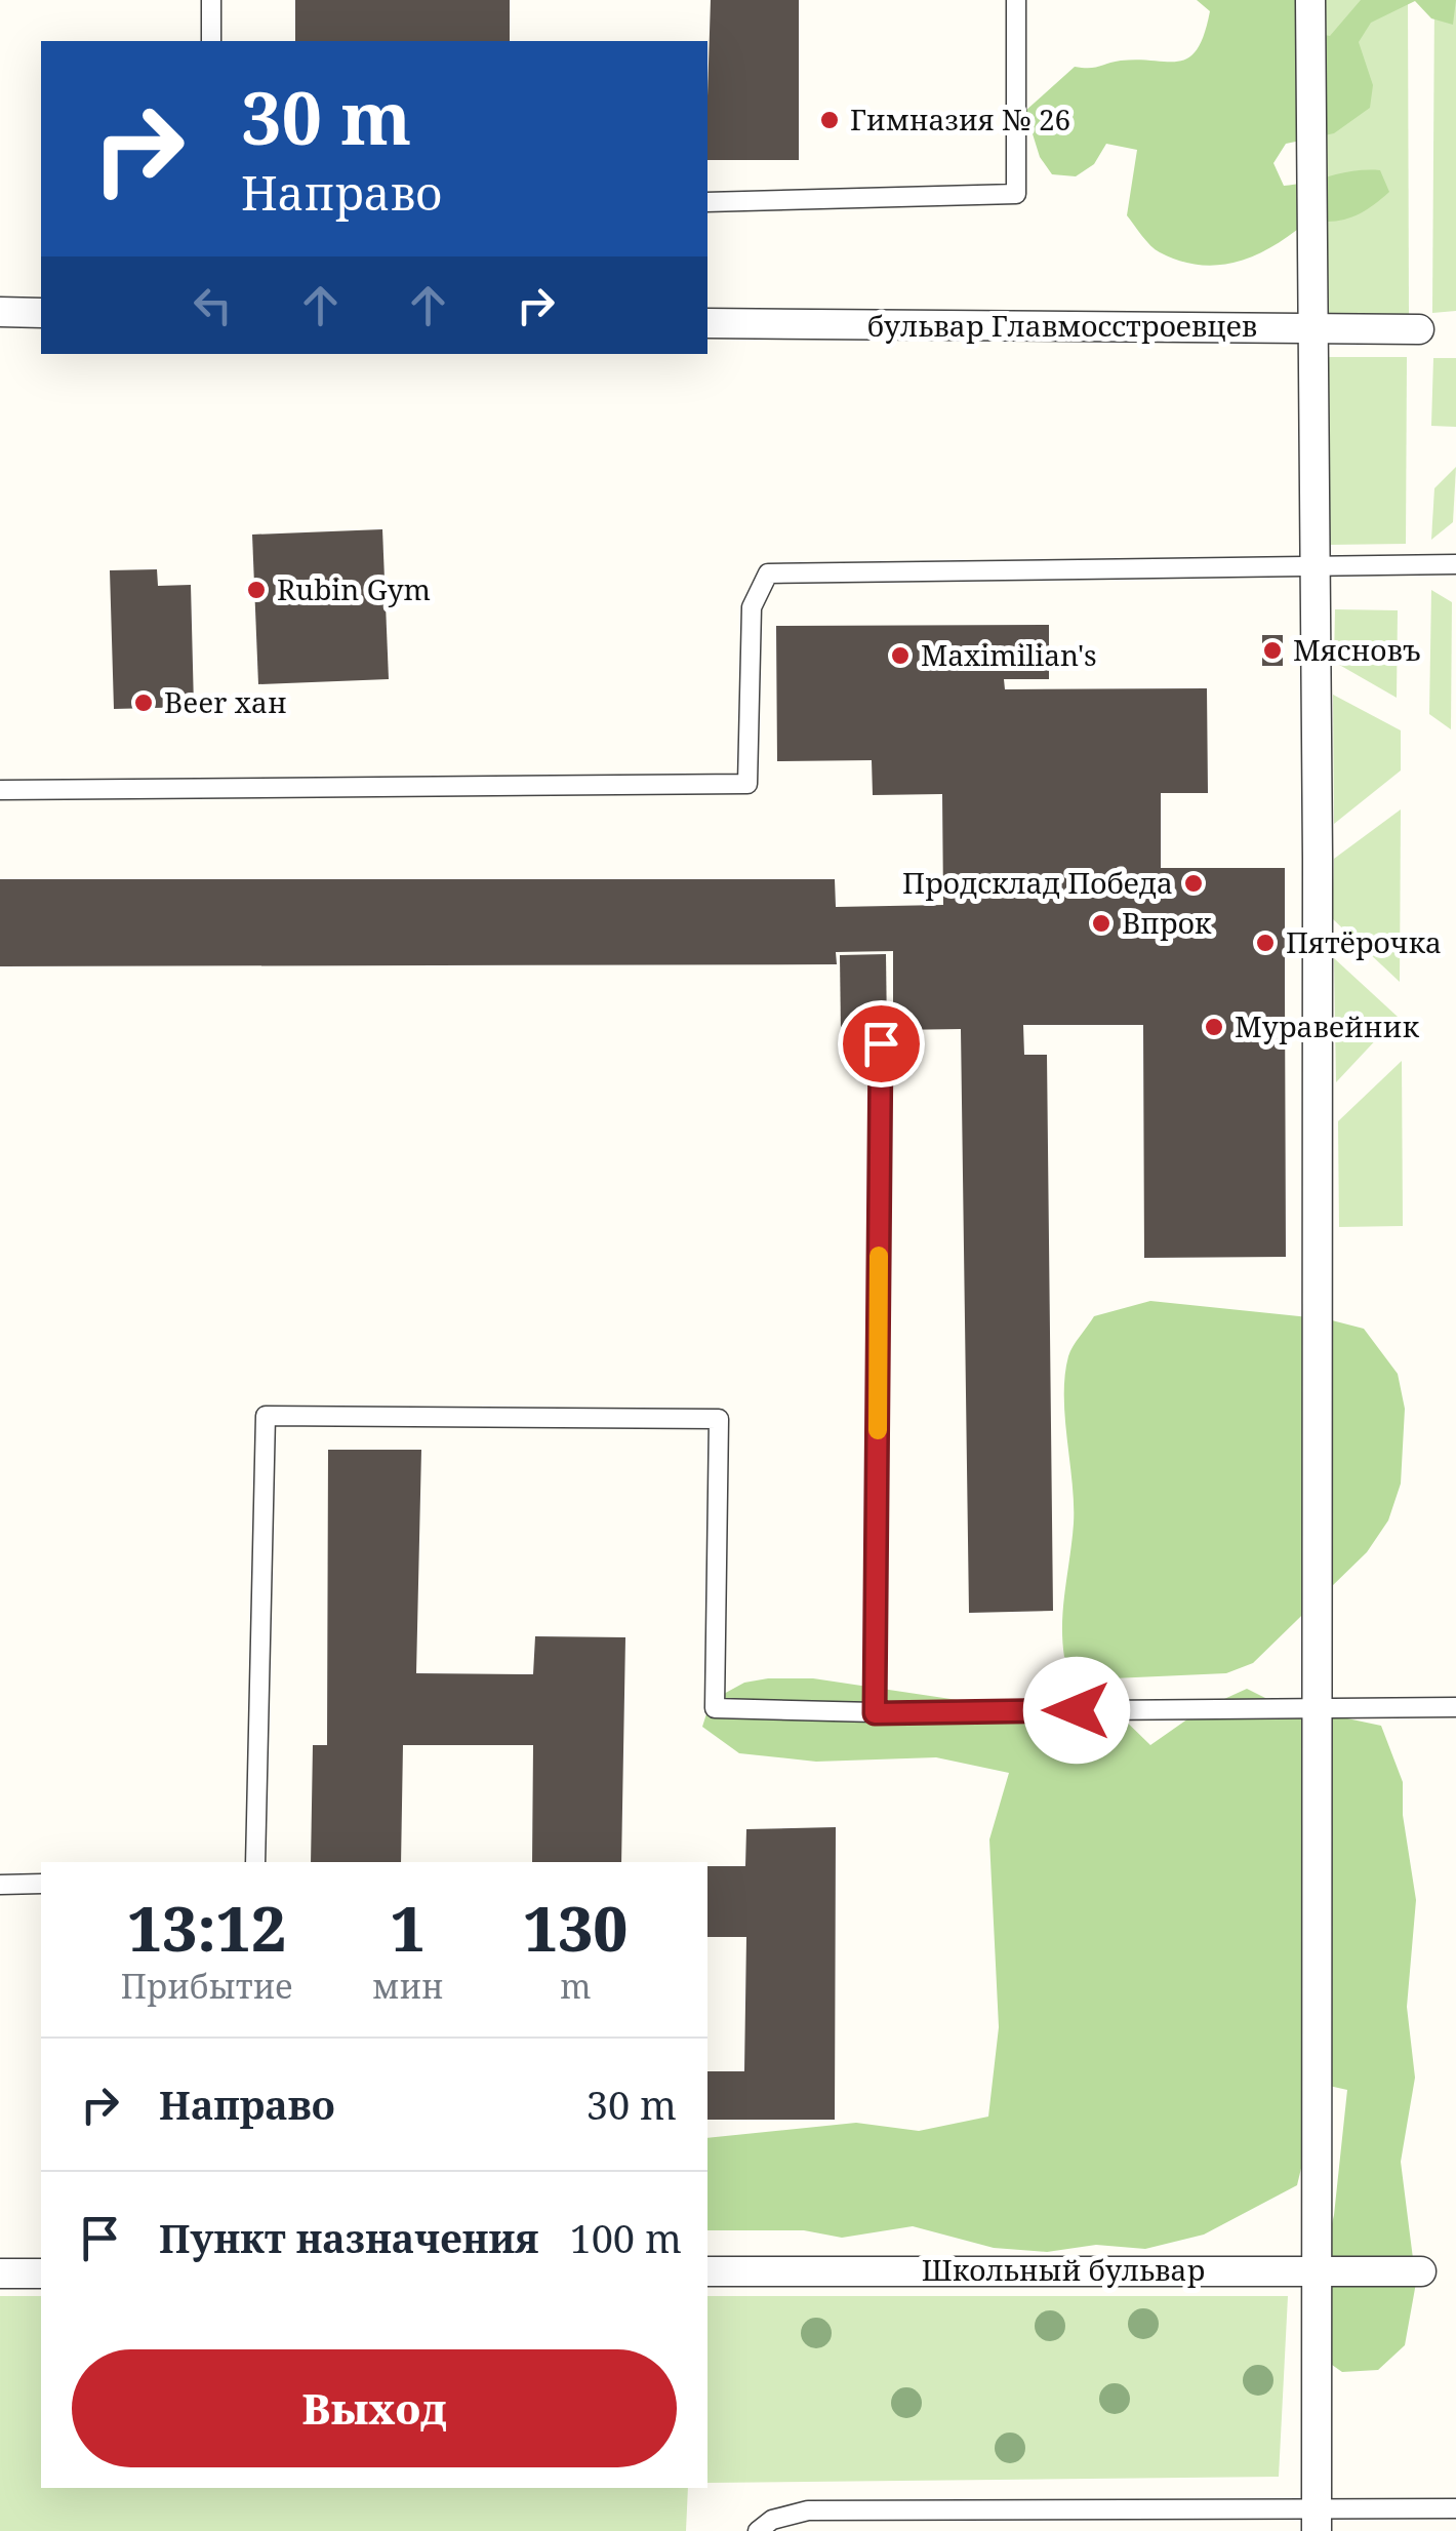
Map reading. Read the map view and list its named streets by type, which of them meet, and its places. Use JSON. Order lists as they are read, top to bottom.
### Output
{
  "streets": {
    "street": ["бульвар Главмосстроевцев", "Школьный бульвар"]
  },
  "places": [
    "Гимназия № 26",
    "Rubin Gym",
    "Мясновъ",
    "Maximilian's",
    "Beer хан",
    "Продсклад Победа",
    "Впрок",
    "Пятёрочка",
    "Муравейник"
  ],
  "page": {
    "turn": ["30 m", "Направо"],
    "eta": [
      "13:12",
      "Прибытие",
      "1",
      "мин",
      "130",
      "m"
    ],
    "list": [
      {
        "name": "Направо",
        "value": "30 m"
      },
      {
        "name": "Пункт назначения",
        "value": "100 m"
      }
    ],
    "buttons": "Выход"
  }
}
